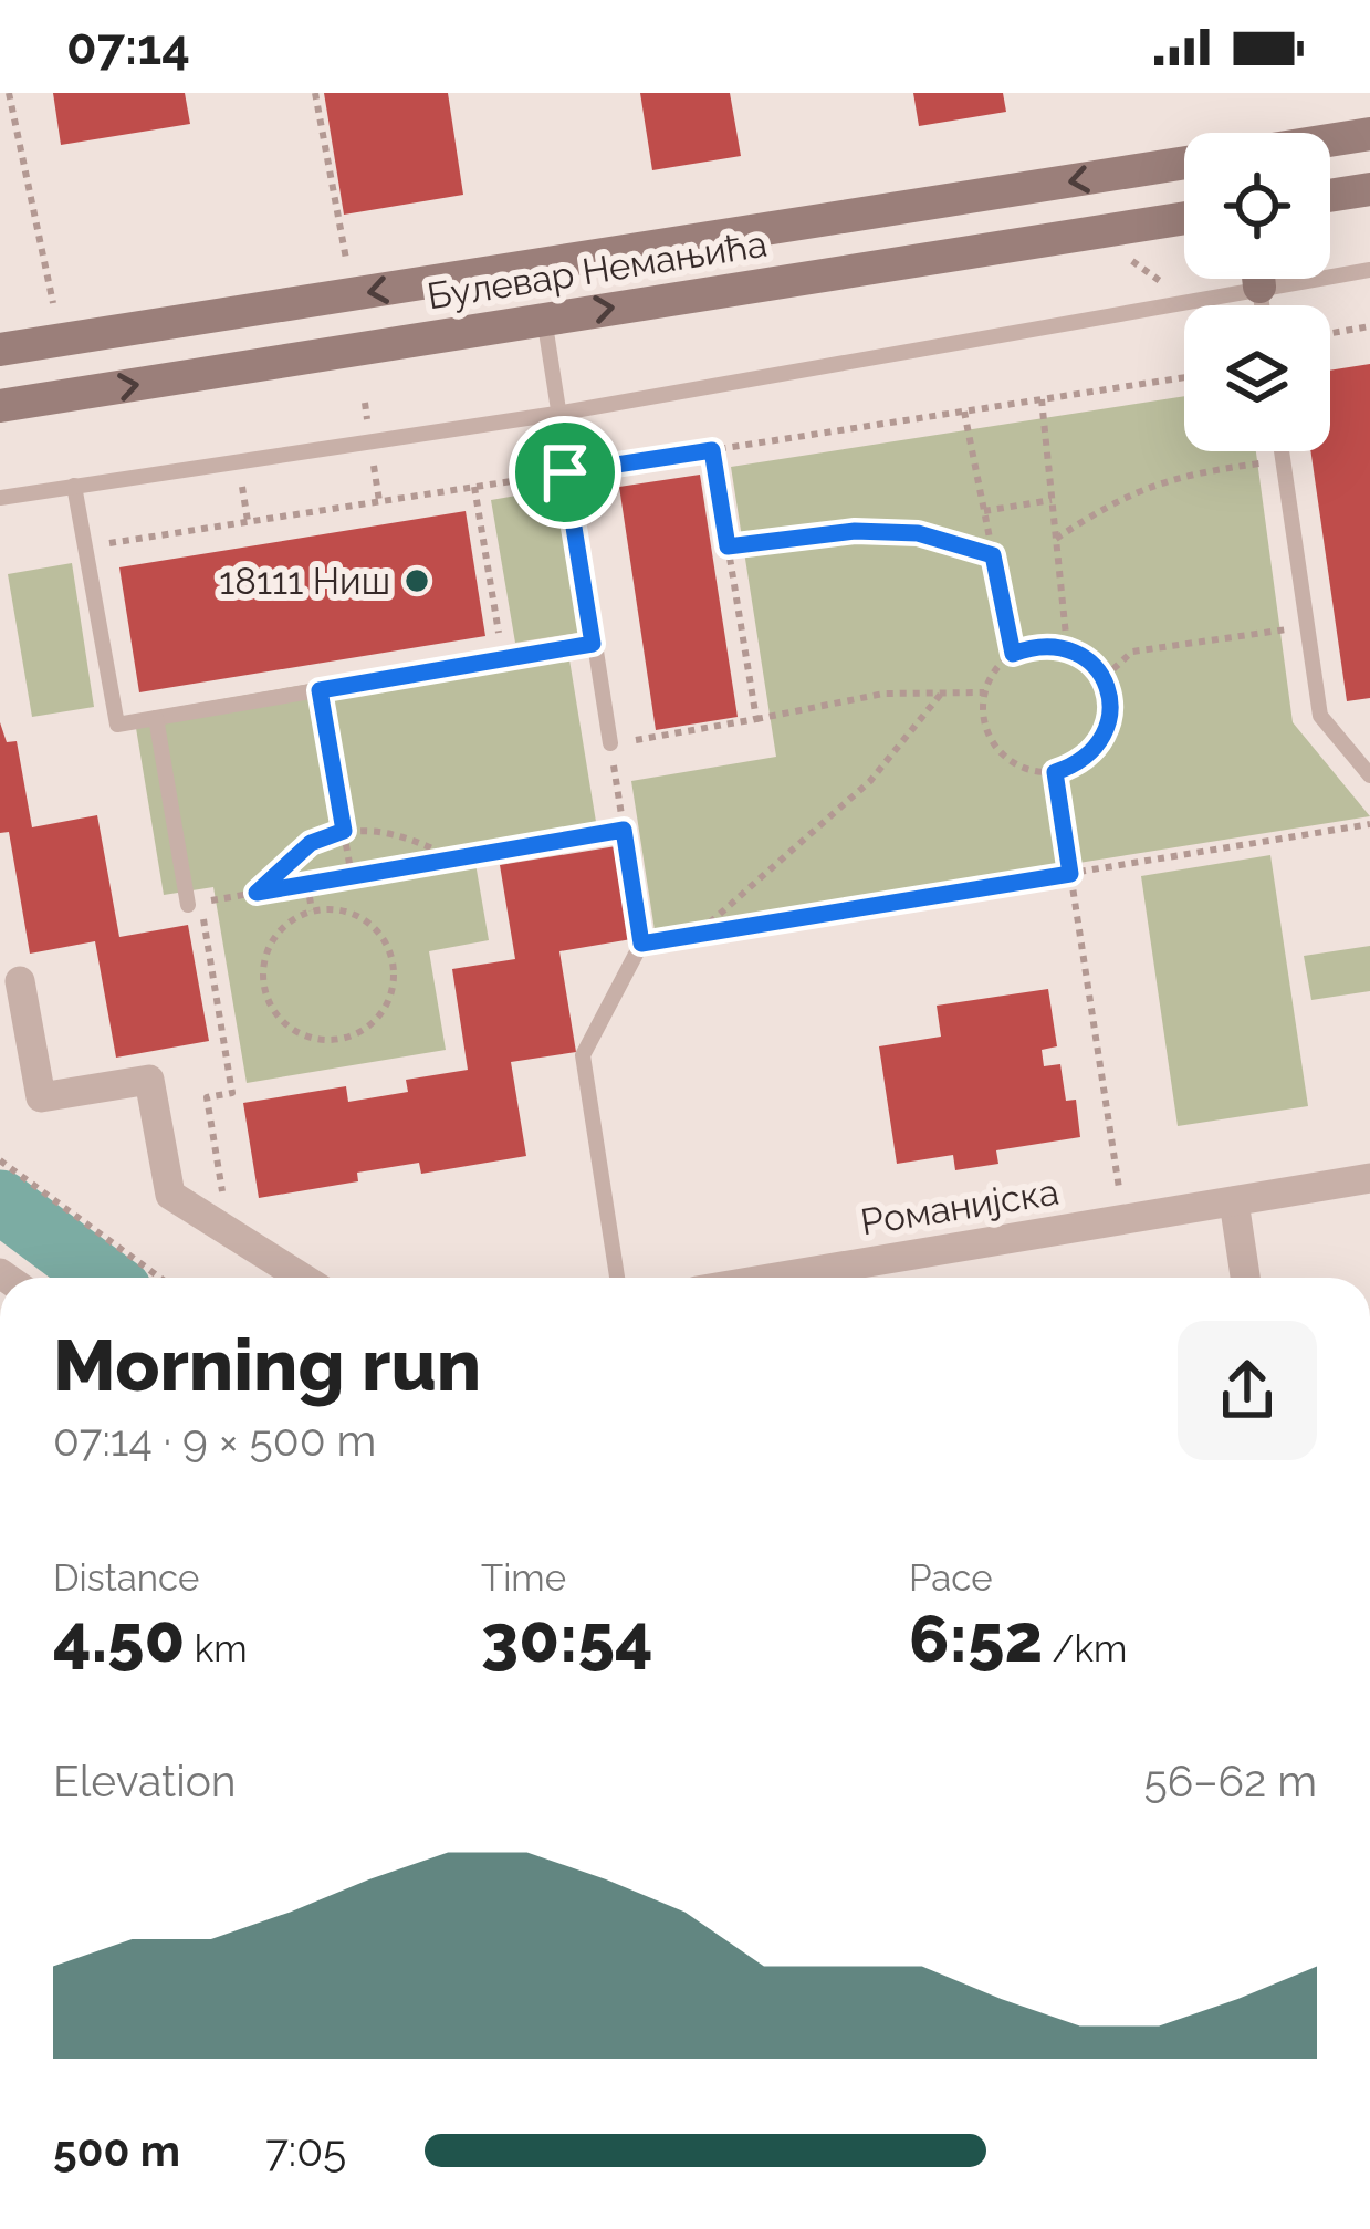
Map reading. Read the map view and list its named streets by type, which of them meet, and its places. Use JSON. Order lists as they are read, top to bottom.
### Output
{
  "streets": {
    "street": ["Булевар Немањића", "Романијска"]
  },
  "places": ["18111 Ниш"],
  "page": {
    "status": "07:14",
    "heading": ["Morning run", "07:14 · 9 × 500 m"],
    "stats": [
      ["Distance", "4.50 km"],
      ["Time", "30:54"],
      ["Pace", "6:52 /km"]
    ],
    "chart": ["Elevation", "56–62 m"],
    "list": [
      {
        "name": "500 m",
        "note": "7:05"
      }
    ]
  }
}
